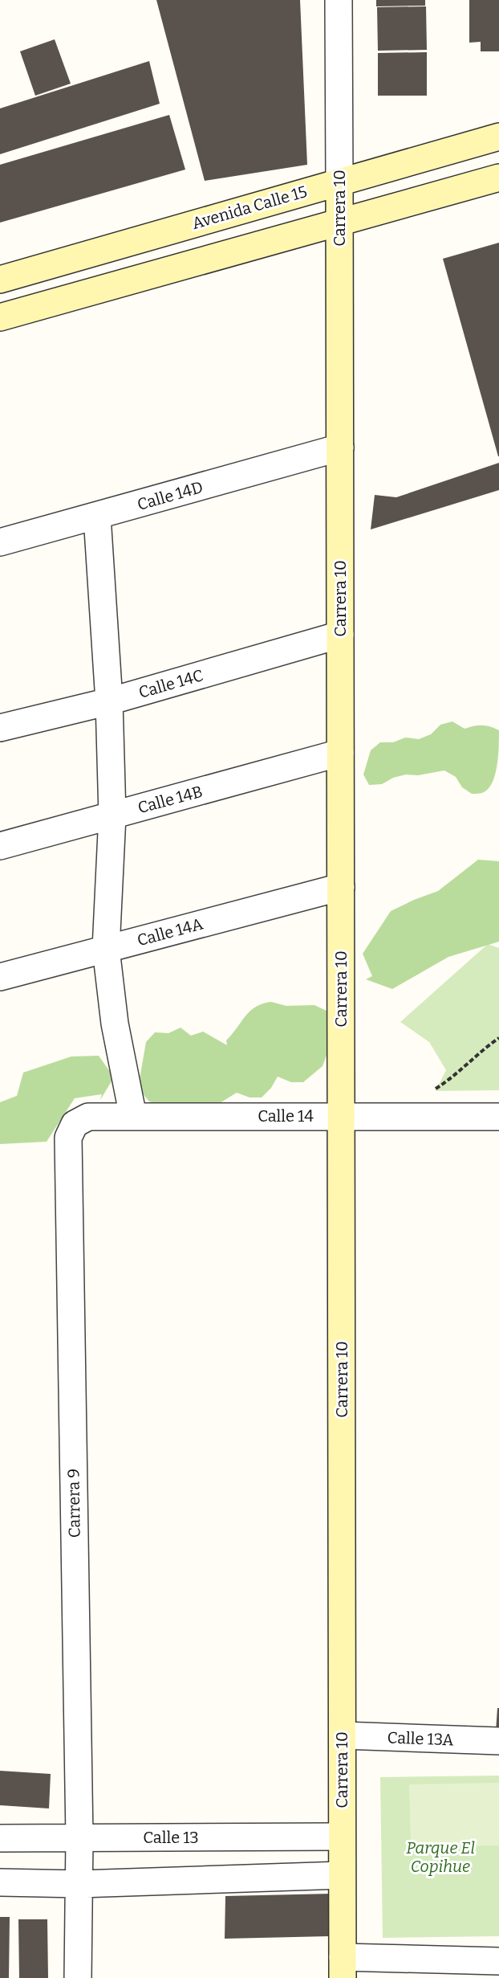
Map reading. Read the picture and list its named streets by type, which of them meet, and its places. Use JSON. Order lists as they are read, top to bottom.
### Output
{
  "streets": {
    "street": [
      "Avenida Calle 15",
      "Carrera 10",
      "Calle 14D",
      "Calle 14C",
      "Calle 14B",
      "Calle 14A",
      "Calle 14",
      "Carrera 9",
      "Calle 13A",
      "Calle 13"
    ]
  },
  "crossings": [
    ["Avenida Calle 15", "Carrera 10"],
    ["Carrera 10", "Calle 14D"],
    ["Carrera 10", "Calle 14C"],
    ["Carrera 10", "Calle 14B"],
    ["Carrera 10", "Calle 14A"],
    ["Carrera 10", "Calle 14"],
    ["Carrera 10", "Calle 13A"],
    ["Carrera 10", "Calle 13"],
    ["Calle 14", "Carrera 9"],
    ["Carrera 9", "Calle 13"]
  ],
  "parks": ["Parque El Copihue"]
}
